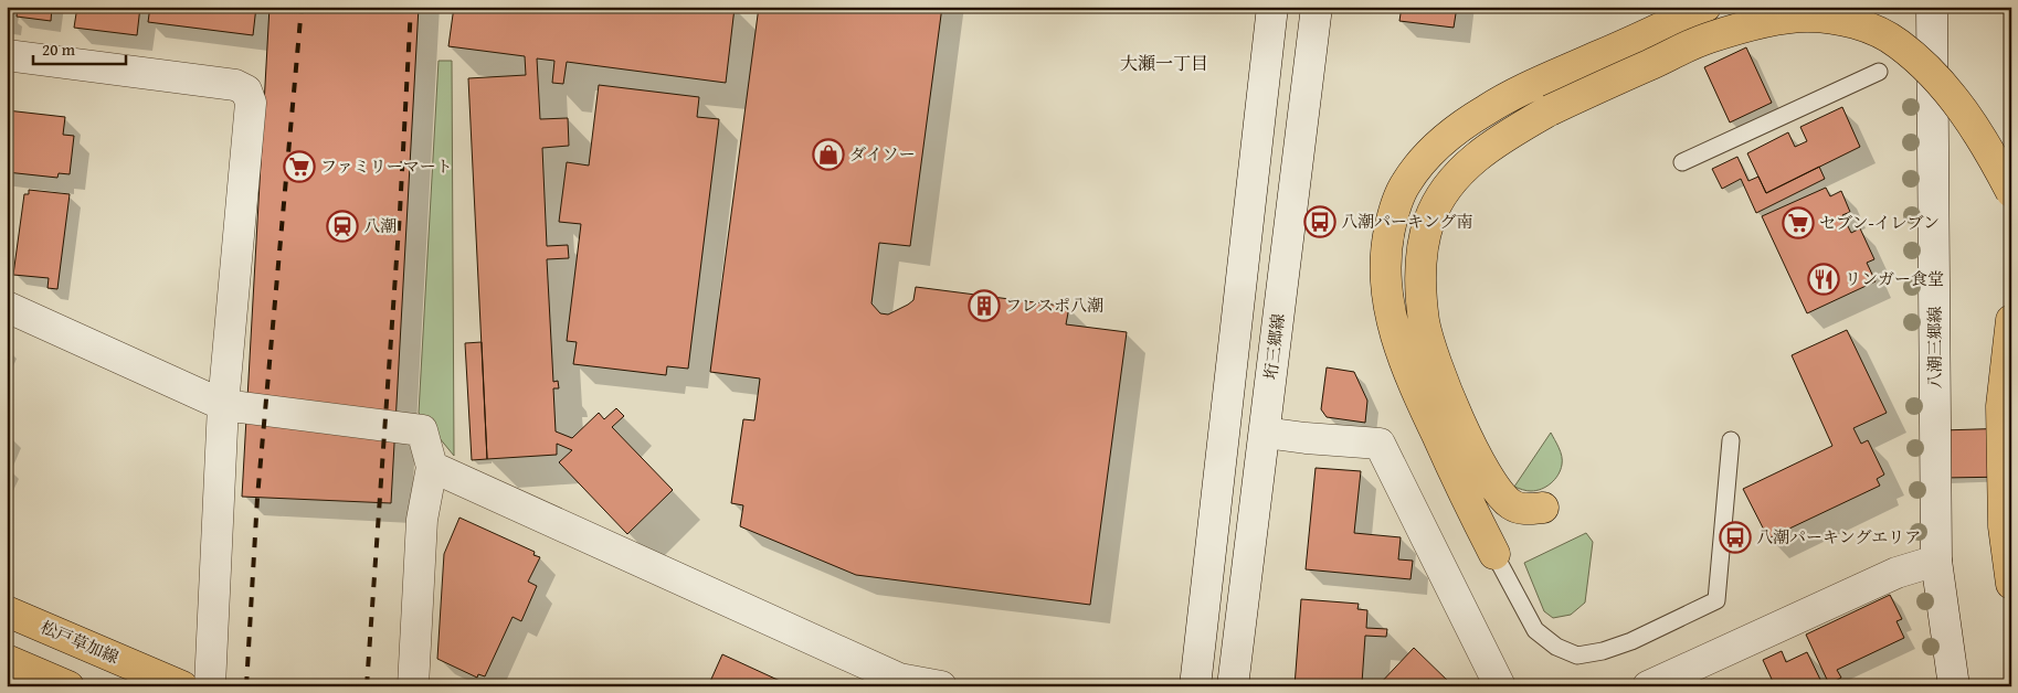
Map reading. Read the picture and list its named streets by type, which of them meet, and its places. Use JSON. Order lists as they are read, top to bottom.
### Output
{
  "streets": {
    "main road": ["松戸草加線"],
    "street": ["垳三郷線", "八潮三郷線"]
  },
  "districts": ["大瀬一丁目"],
  "places": {
    "shop": ["ダイソー"],
    "supermarket": ["ファミリーマート", "セブン-イレブン"],
    "bus stop": ["八潮パーキング南", "八潮パーキングエリア"],
    "station": ["八潮"],
    "restaurant": ["リンガー食堂"],
    "building": ["フレスポ八潮"]
  },
  "scale_bar": "20 m"
}
